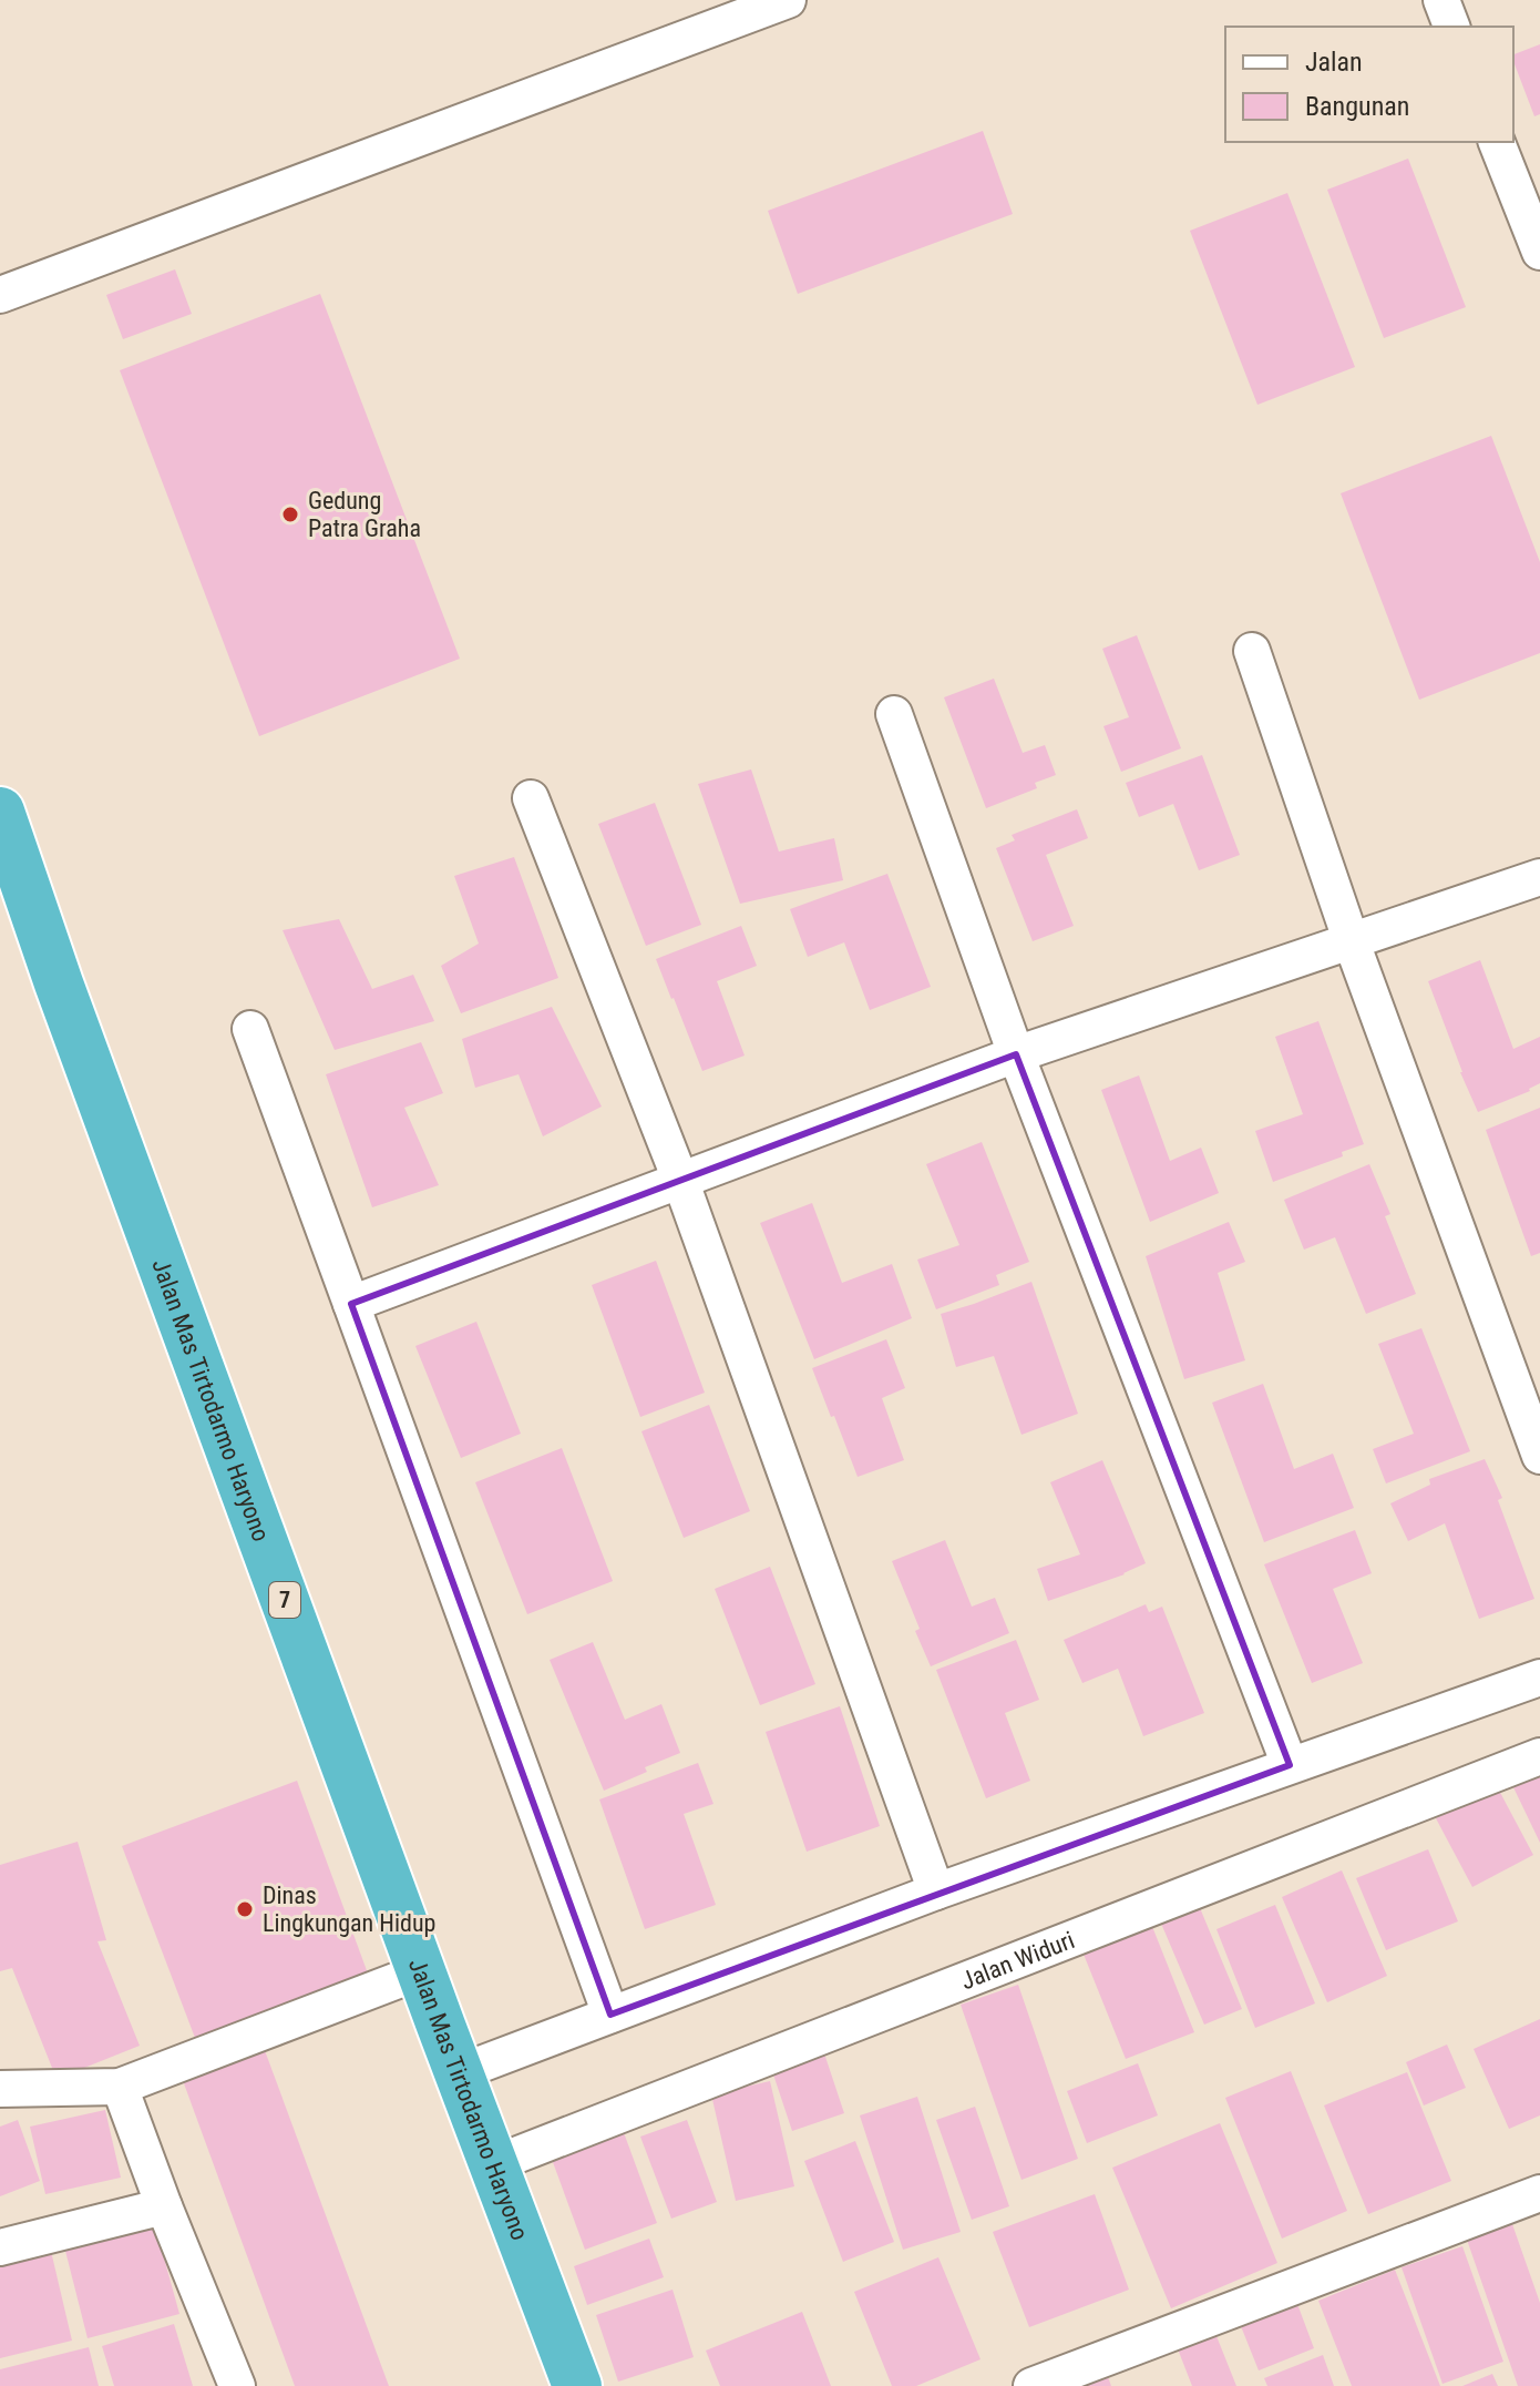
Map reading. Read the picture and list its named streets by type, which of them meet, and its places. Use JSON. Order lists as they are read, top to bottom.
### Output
{
  "streets": {
    "highway": ["Jalan Mas Tirtodarmo Haryono", "7"],
    "street": ["Jalan Widuri"]
  },
  "crossings": [
    ["Jalan Mas Tirtodarmo Haryono", "Jalan Widuri"]
  ],
  "places": ["Gedung Patra Graha", "Dinas Lingkungan Hidup"],
  "legend": ["Jalan", "Bangunan"]
}
